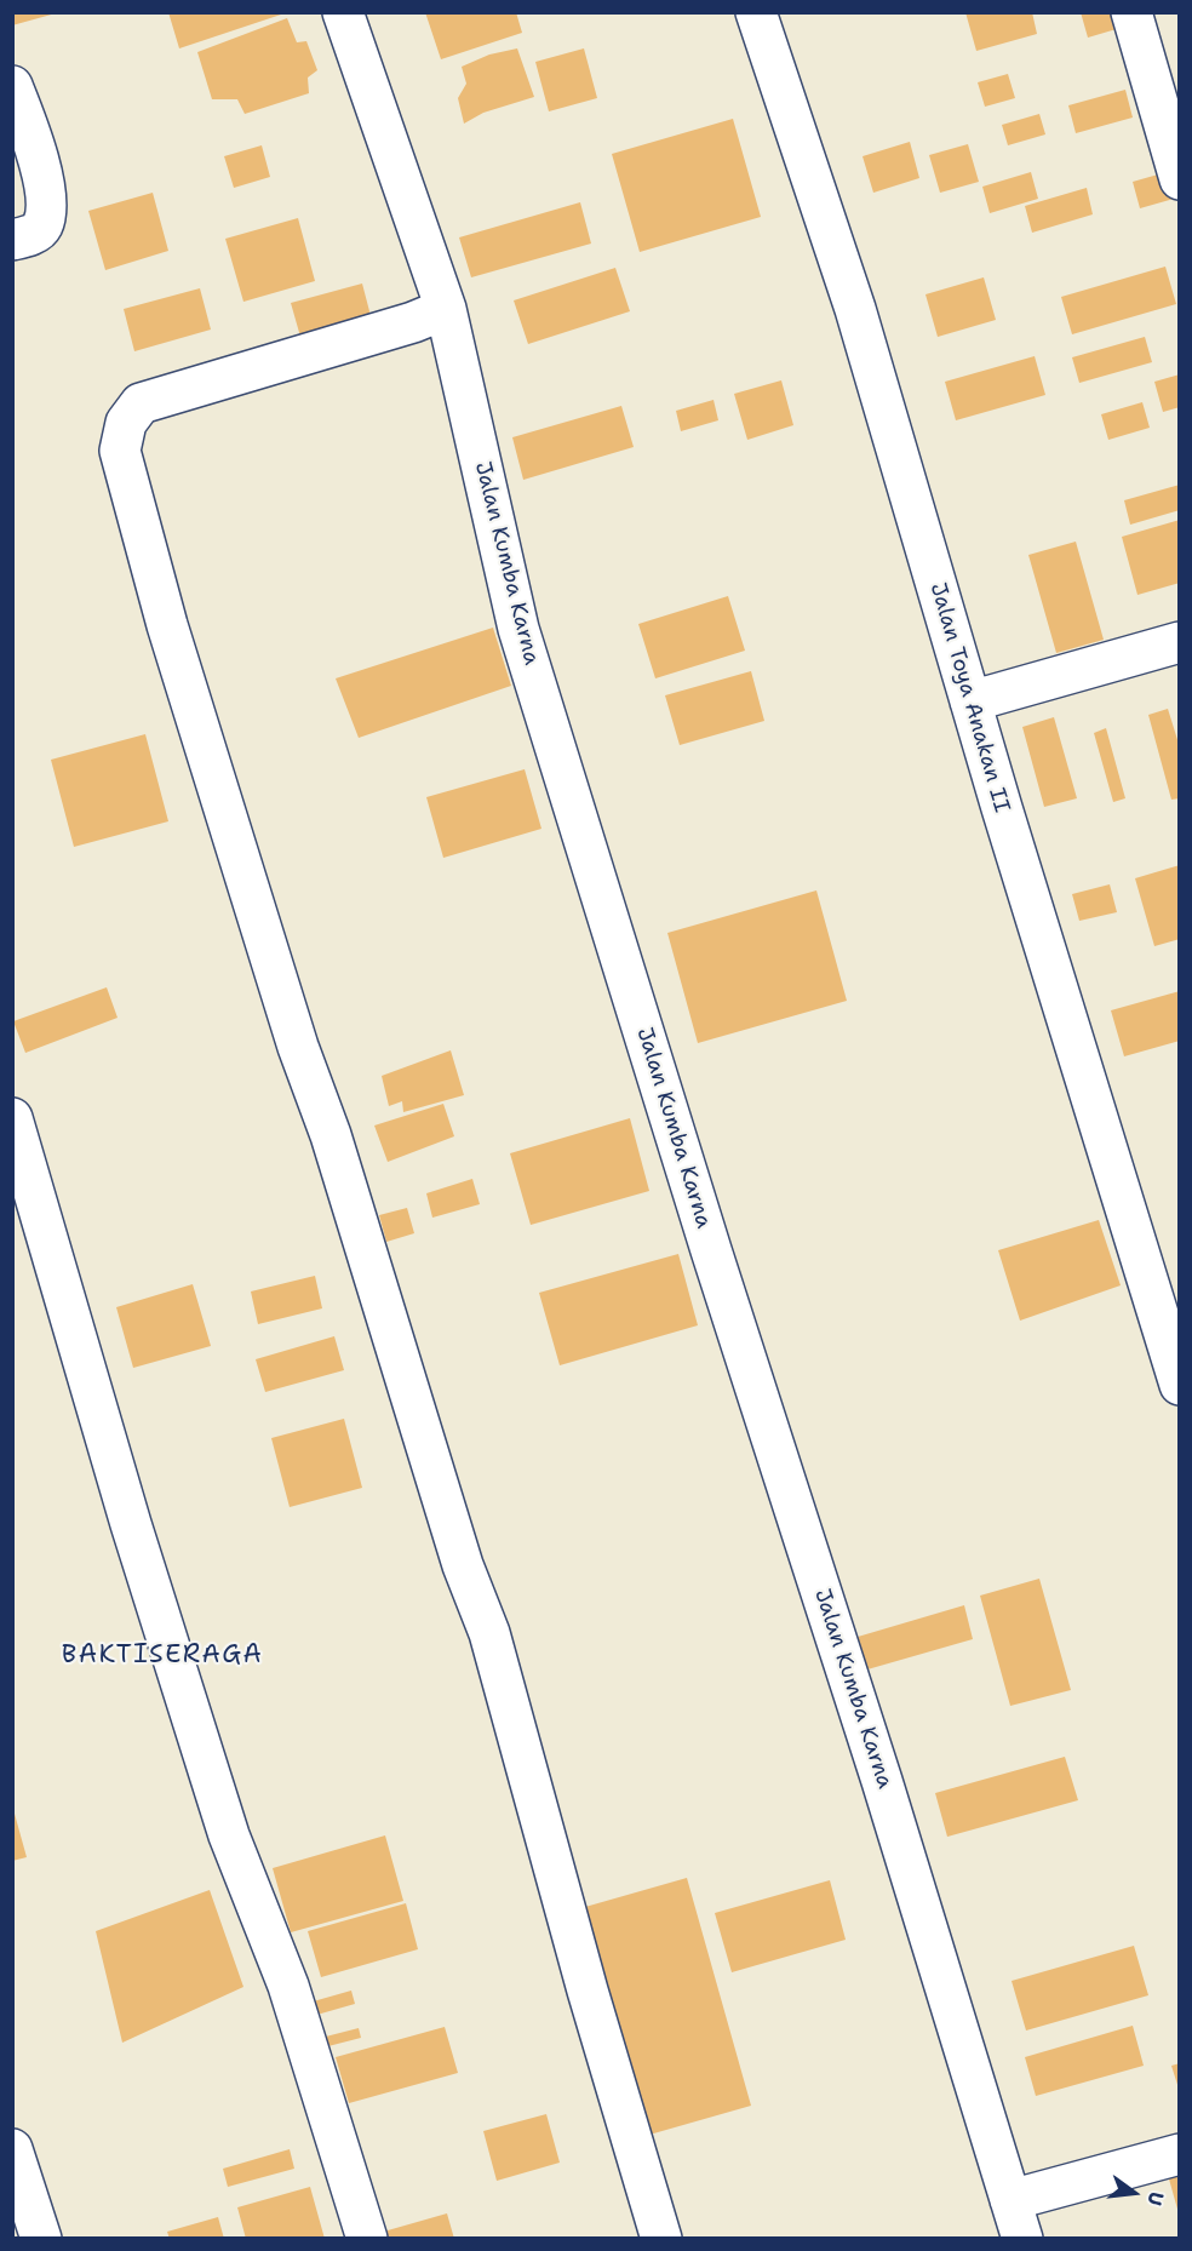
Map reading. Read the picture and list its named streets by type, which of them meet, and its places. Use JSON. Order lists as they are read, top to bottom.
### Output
{
  "streets": {
    "street": ["Jalan Kumba Karna", "Jalan Toya Anakan II"]
  },
  "districts": ["BAKTISERAGA"],
  "north": "right"
}
